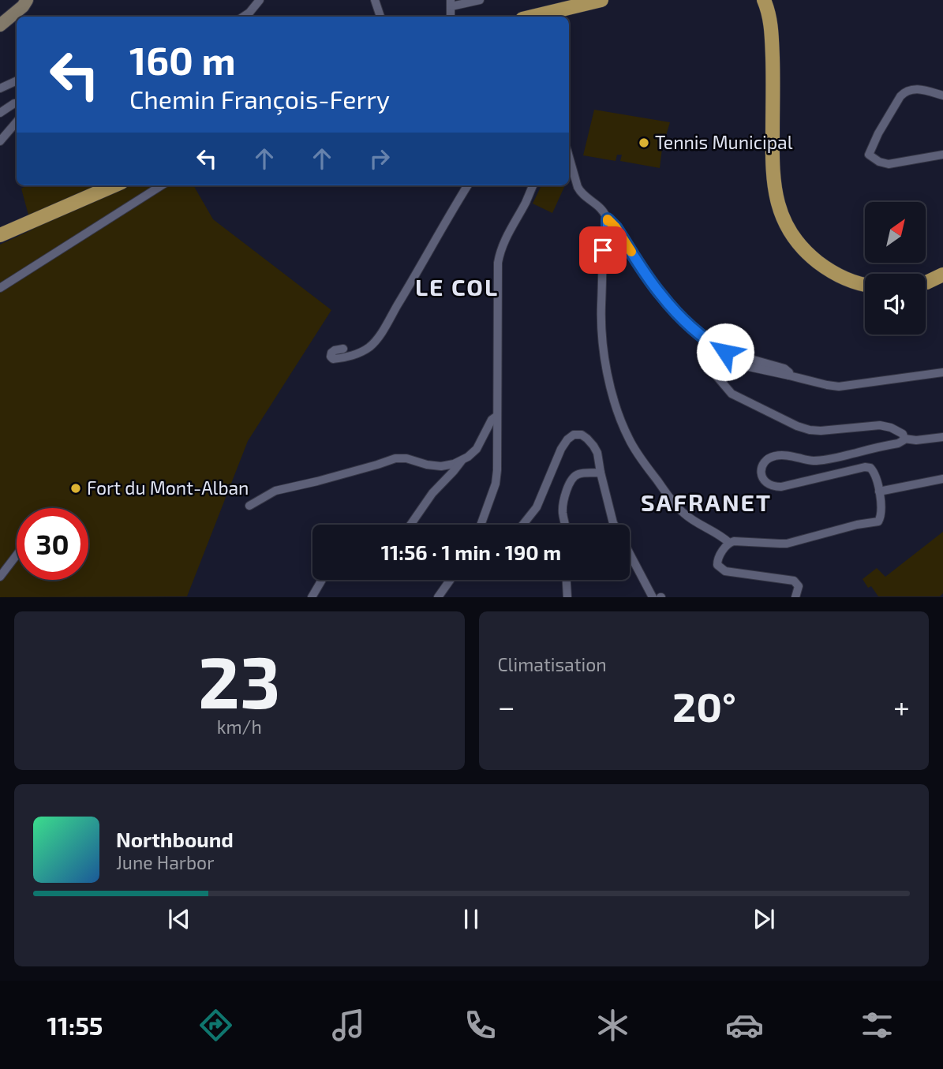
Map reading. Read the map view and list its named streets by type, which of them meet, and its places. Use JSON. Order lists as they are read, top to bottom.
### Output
{
  "districts": ["LE COL", "SAFRANET"],
  "places": ["Tennis Municipal", "Fort du Mont-Alban"],
  "north": "top right",
  "page": {
    "turn": ["160 m", "Chemin François-Ferry"],
    "limit": "30",
    "trip": "11:56 · 1 min · 190 m",
    "tile": [
      ["23", "km/h"],
      "Climatisation"
    ],
    "heat": ["−", "20°", "+"],
    "song": ["Northbound", "June Harbor"],
    "tabs": "11:55"
  }
}
